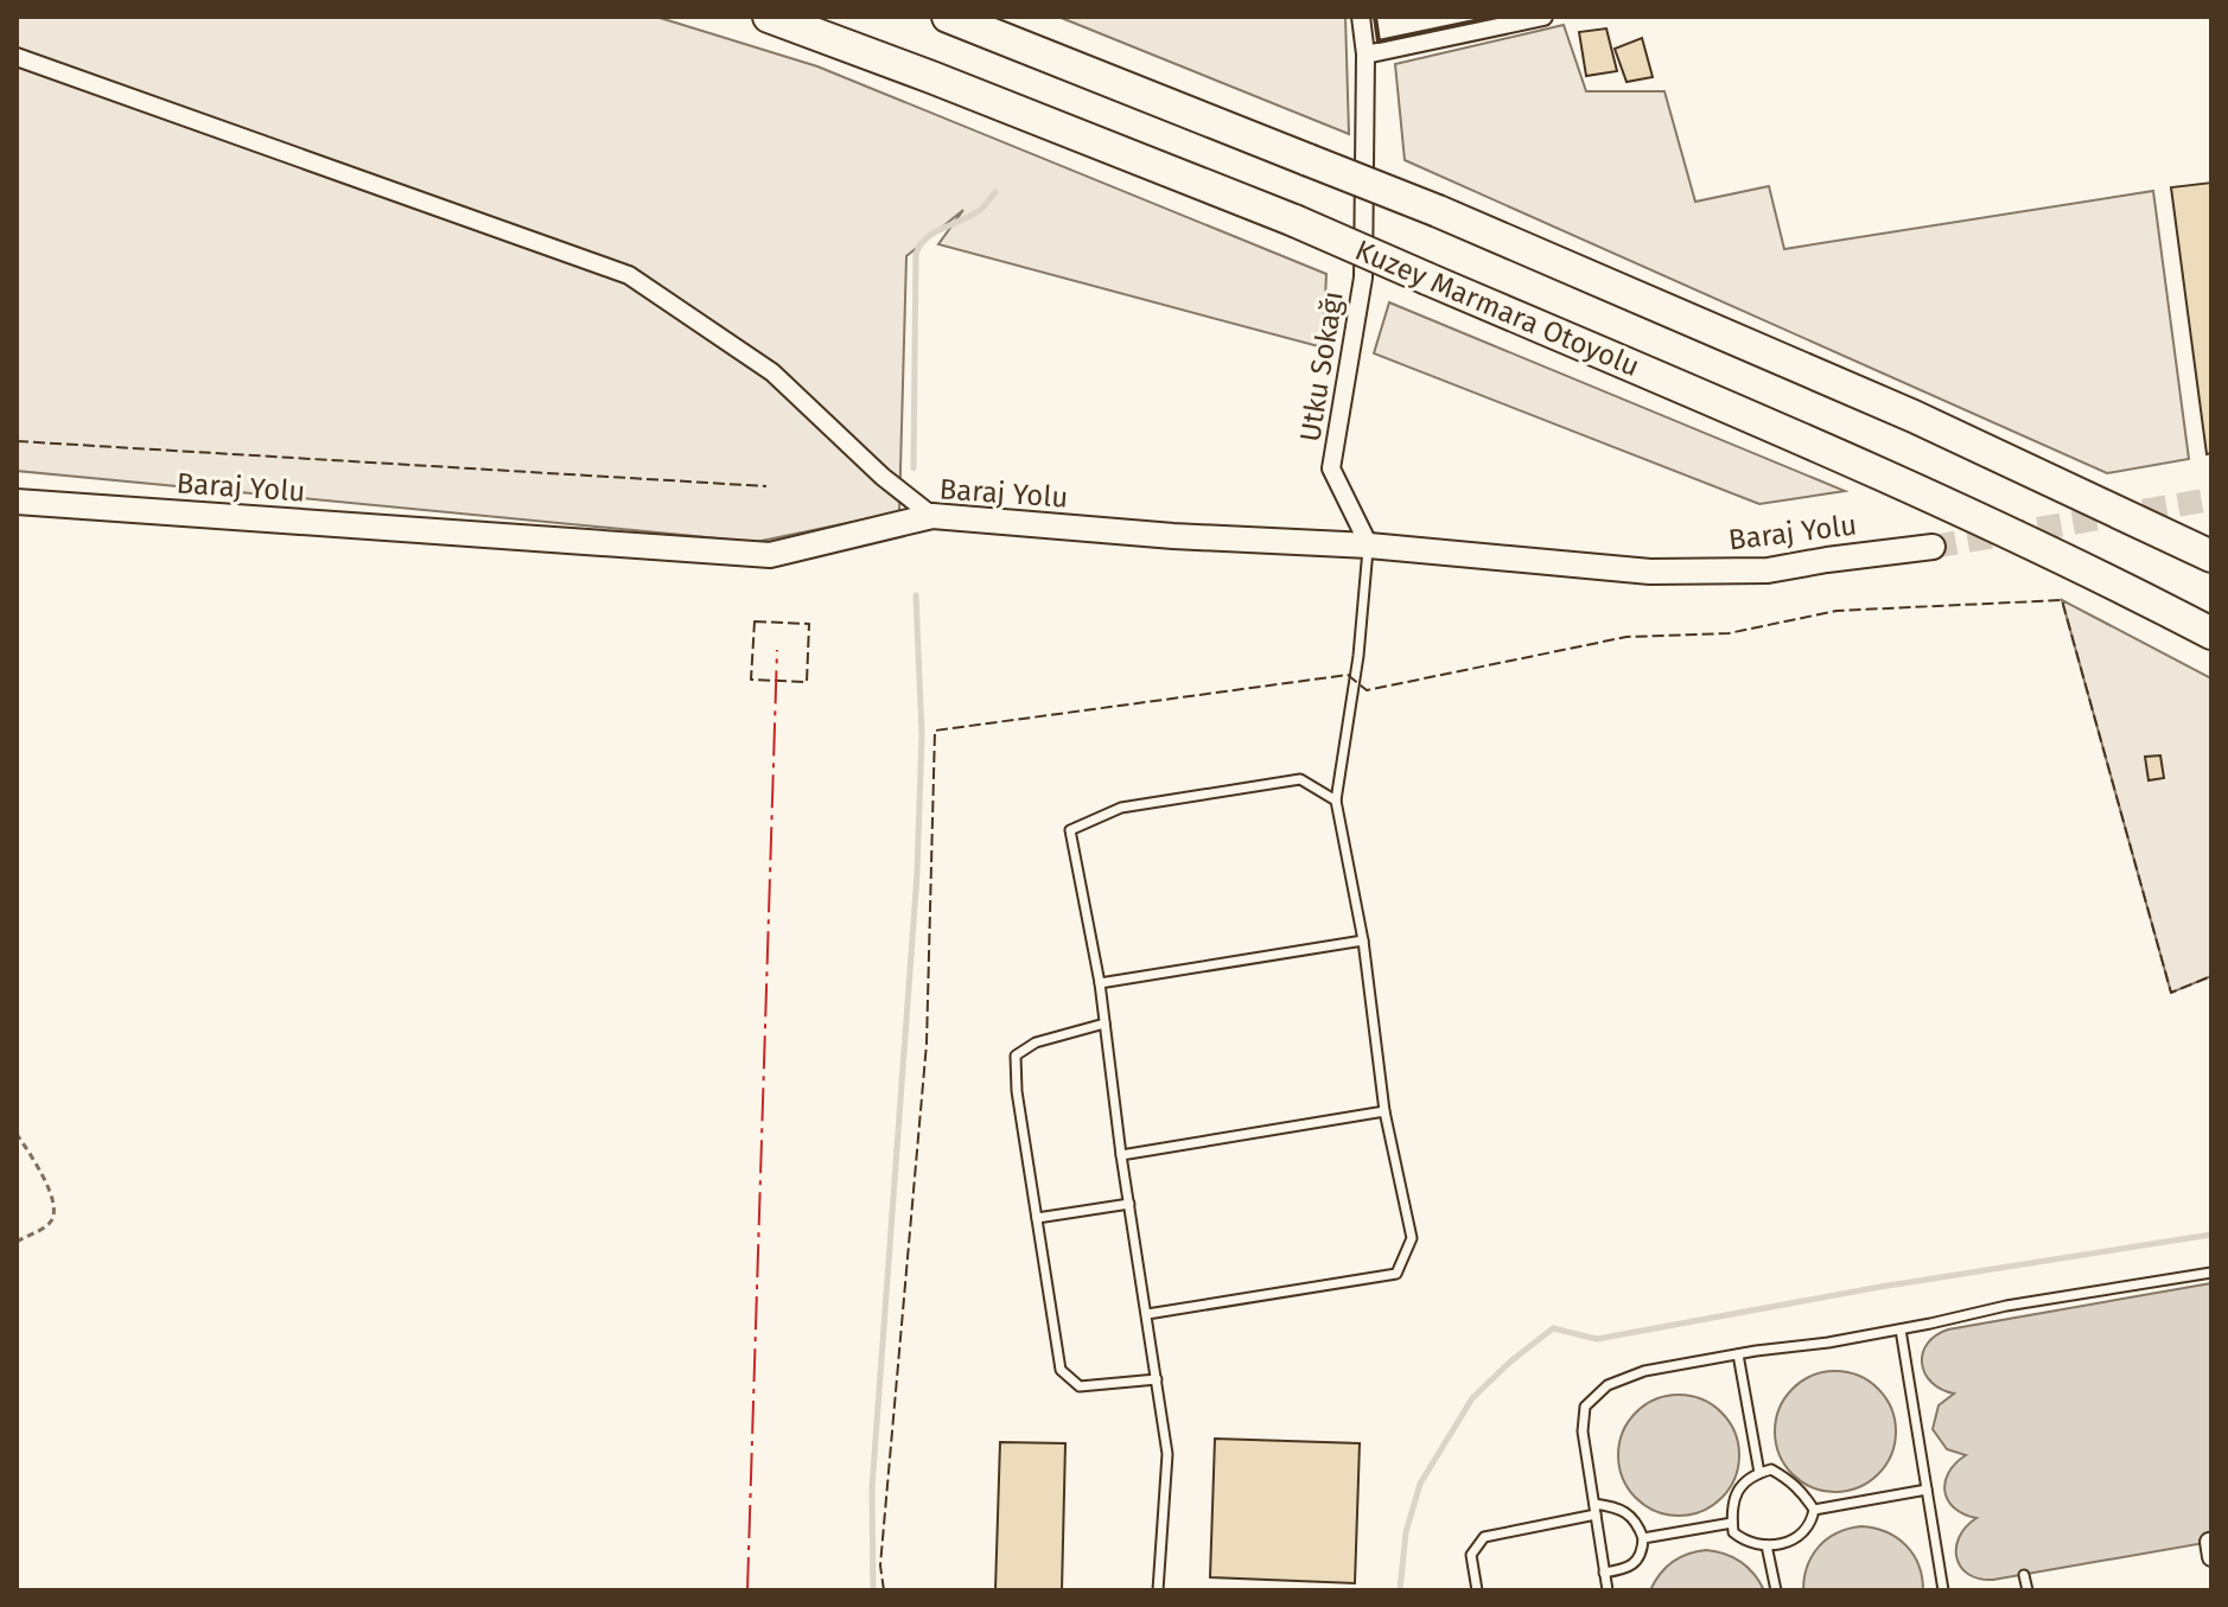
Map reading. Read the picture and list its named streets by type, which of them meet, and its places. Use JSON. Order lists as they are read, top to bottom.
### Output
{
  "streets": {
    "highway": ["Kuzey Marmara Otoyolu"],
    "street": ["Utku Sokağı", "Baraj Yolu"]
  },
  "crossings": [
    ["Utku Sokağı", "Baraj Yolu"]
  ]
}
